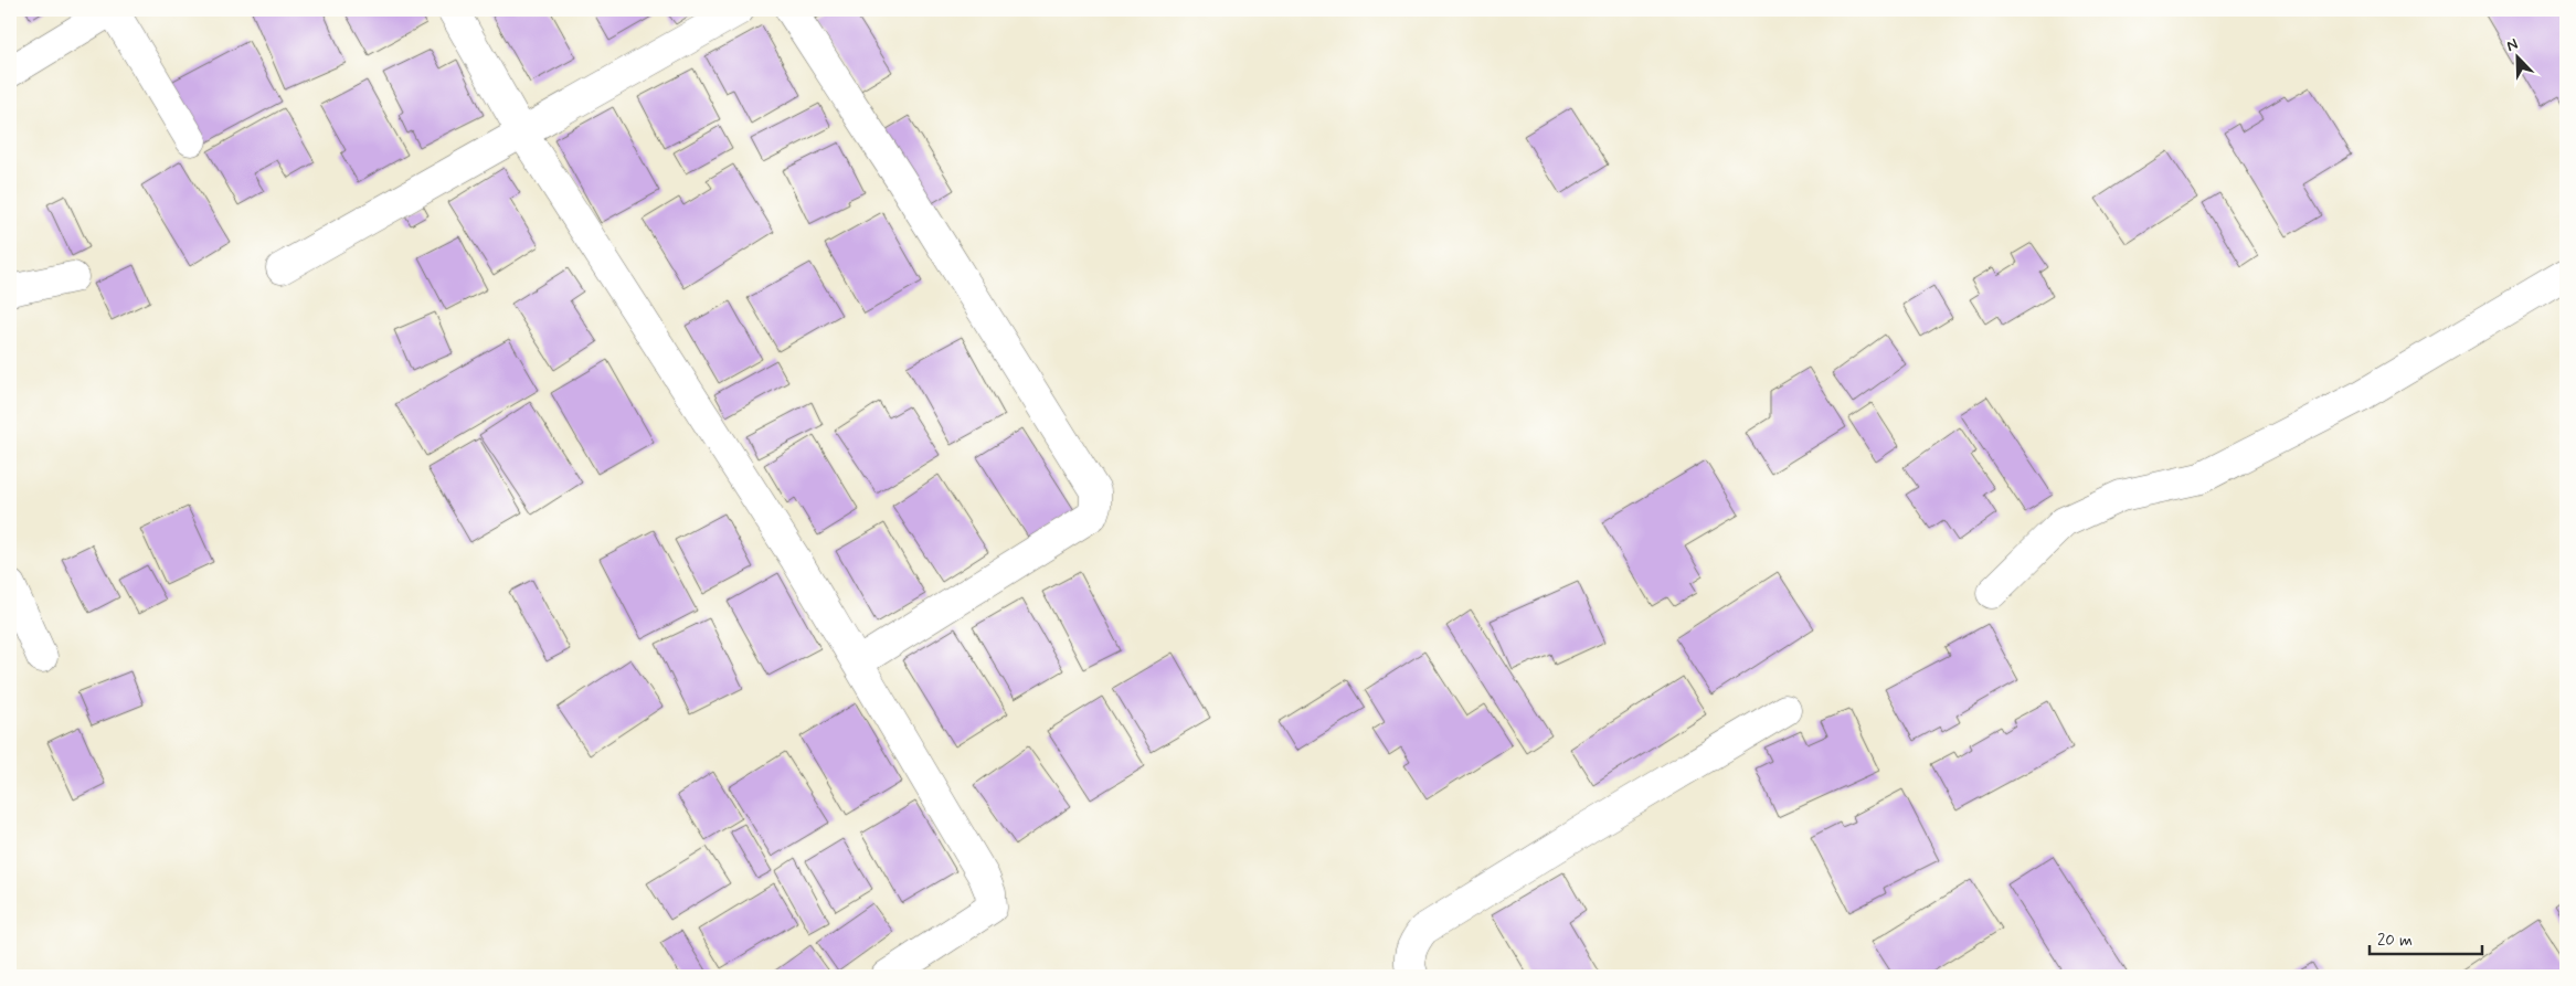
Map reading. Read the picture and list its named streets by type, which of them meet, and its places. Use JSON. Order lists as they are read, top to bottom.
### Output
{
  "scale_bar": "20 m",
  "north": "top left"
}
